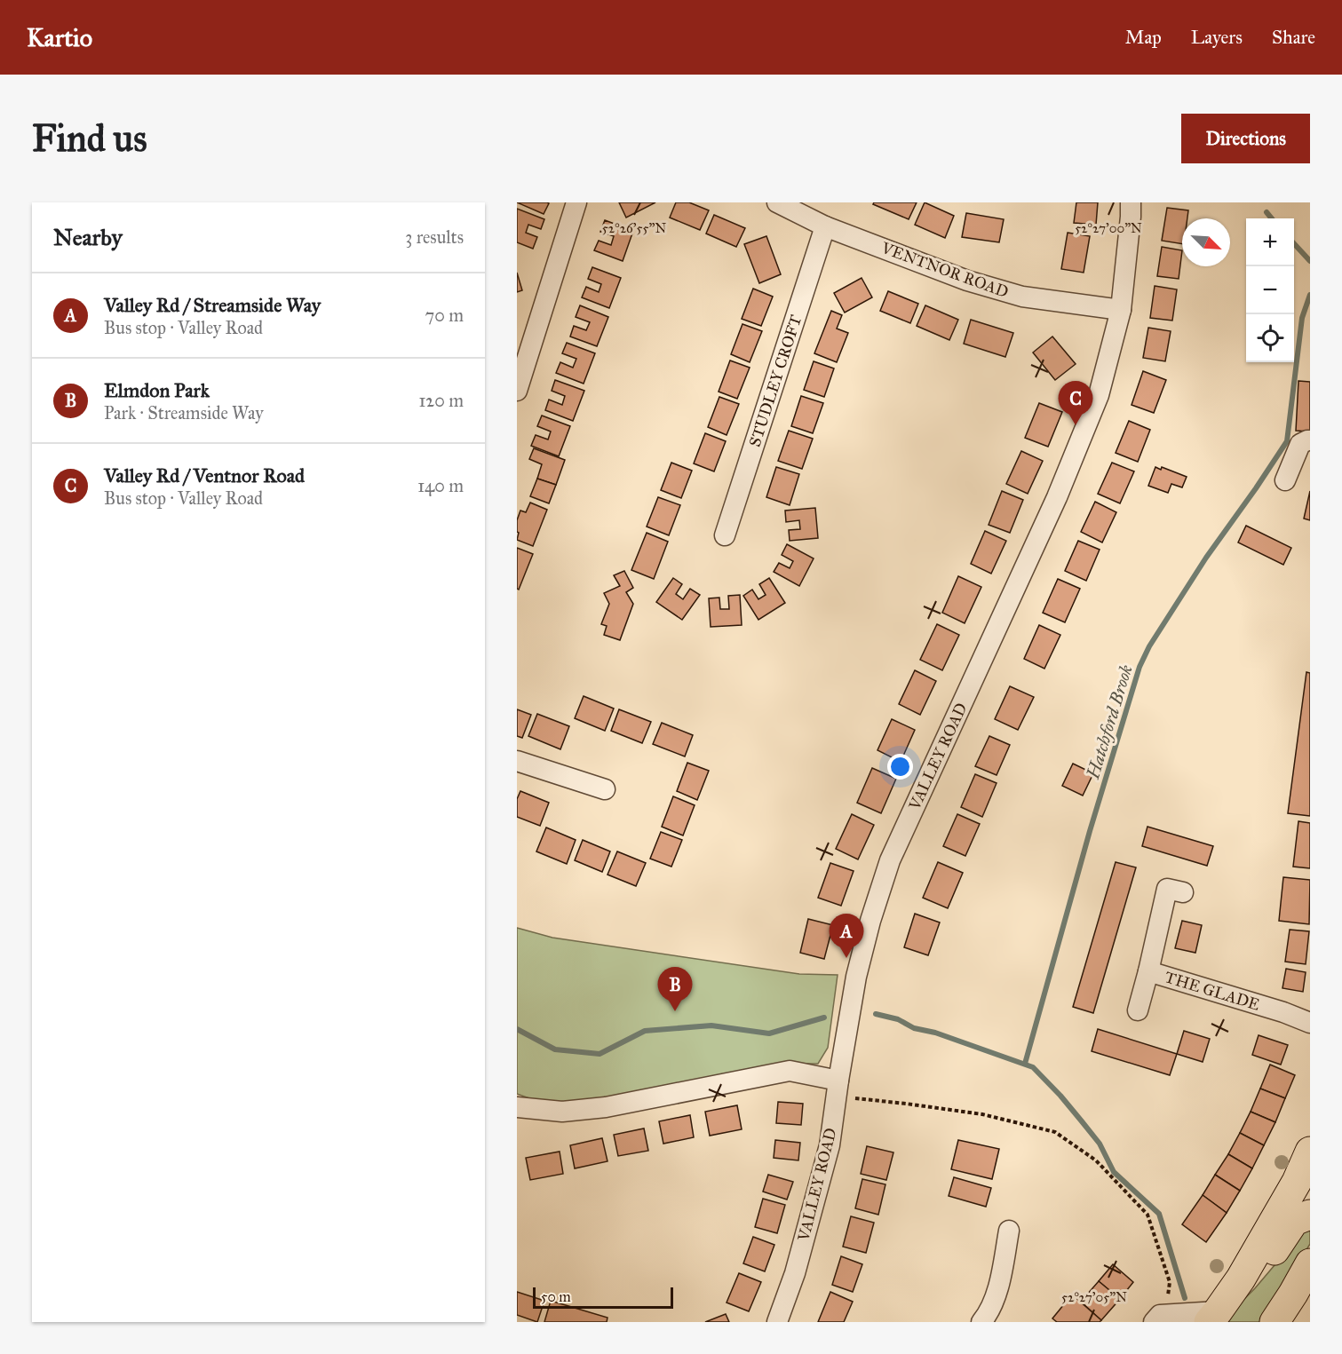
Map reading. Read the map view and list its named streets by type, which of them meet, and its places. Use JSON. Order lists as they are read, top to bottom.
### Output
{
  "streets": {
    "street": [
      "VENTNOR ROAD",
      "STUDLEY CROFT",
      "VALLEY ROAD",
      "THE GLADE"
    ]
  },
  "crossings": [
    ["VENTNOR ROAD", "STUDLEY CROFT"],
    ["VENTNOR ROAD", "VALLEY ROAD"]
  ],
  "water": ["Hatchford Brook"],
  "scale_bar": "50 m",
  "north": "bottom right",
  "page": {
    "header": "Kartio",
    "nav": ["Map", "Layers", "Share"],
    "buttons": "Directions",
    "title": "Find us",
    "heading": ["Nearby", "3 results"],
    "map_buttons": ["+", "−"],
    "list": [
      {
        "mark": "A",
        "name": "Valley Rd / Streamside Way",
        "note": "Bus stop · Valley Road",
        "value": "70 m"
      },
      {
        "mark": "B",
        "name": "Elmdon Park",
        "note": "Park · Streamside Way",
        "value": "120 m"
      },
      {
        "mark": "C",
        "name": "Valley Rd / Ventnor Road",
        "note": "Bus stop · Valley Road",
        "value": "140 m"
      }
    ],
    "pins": ["C", "A", "B"],
    "scale": "50 m"
  },
  "coordinates": ["52°27'00\"N", "52°26'55\"N", "52°27'05\"N"]
}
